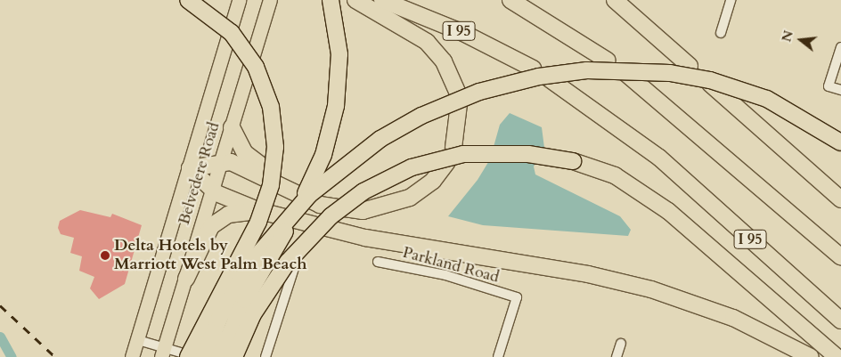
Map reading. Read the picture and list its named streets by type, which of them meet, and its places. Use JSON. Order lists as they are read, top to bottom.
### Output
{
  "streets": {
    "highway": ["I 95"],
    "main road": ["Belvedere Road"],
    "street": ["Parkland Road"]
  },
  "places": ["Delta Hotels by Marriott West Palm Beach"],
  "north": "left"
}
